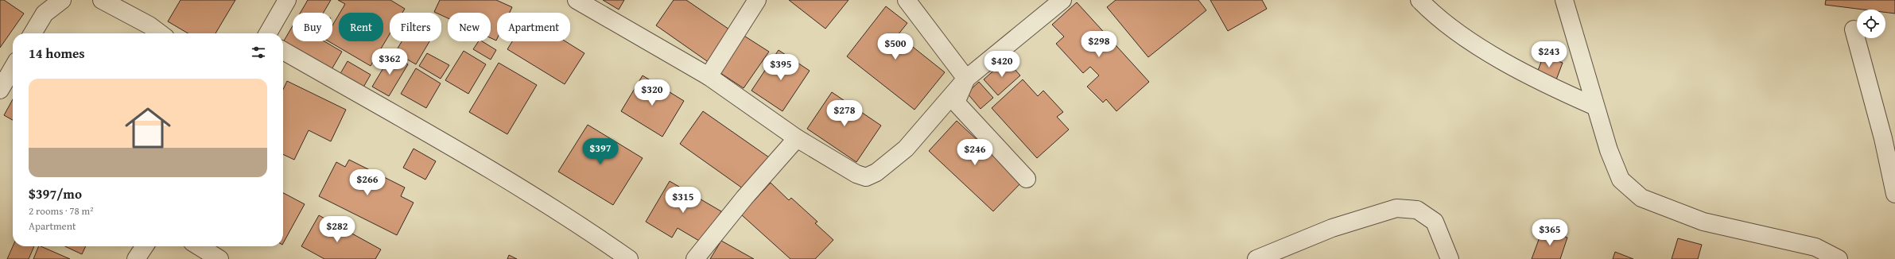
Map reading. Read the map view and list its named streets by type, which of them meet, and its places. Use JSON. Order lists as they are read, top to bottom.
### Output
{
  "page": {
    "chip": [
      "Buy",
      "Rent",
      "Filters",
      "New",
      "Apartment"
    ],
    "price": [
      "$298",
      "$500",
      "$243",
      "$362",
      "$420",
      "$395",
      "$320",
      "$278",
      "$397",
      "$246",
      "$266",
      "$315",
      "$282",
      "$365"
    ],
    "heading": "14 homes",
    "list": [
      {
        "name": "$397/mo",
        "note": "2 rooms · 78 m² · Apartment"
      }
    ]
  }
}
